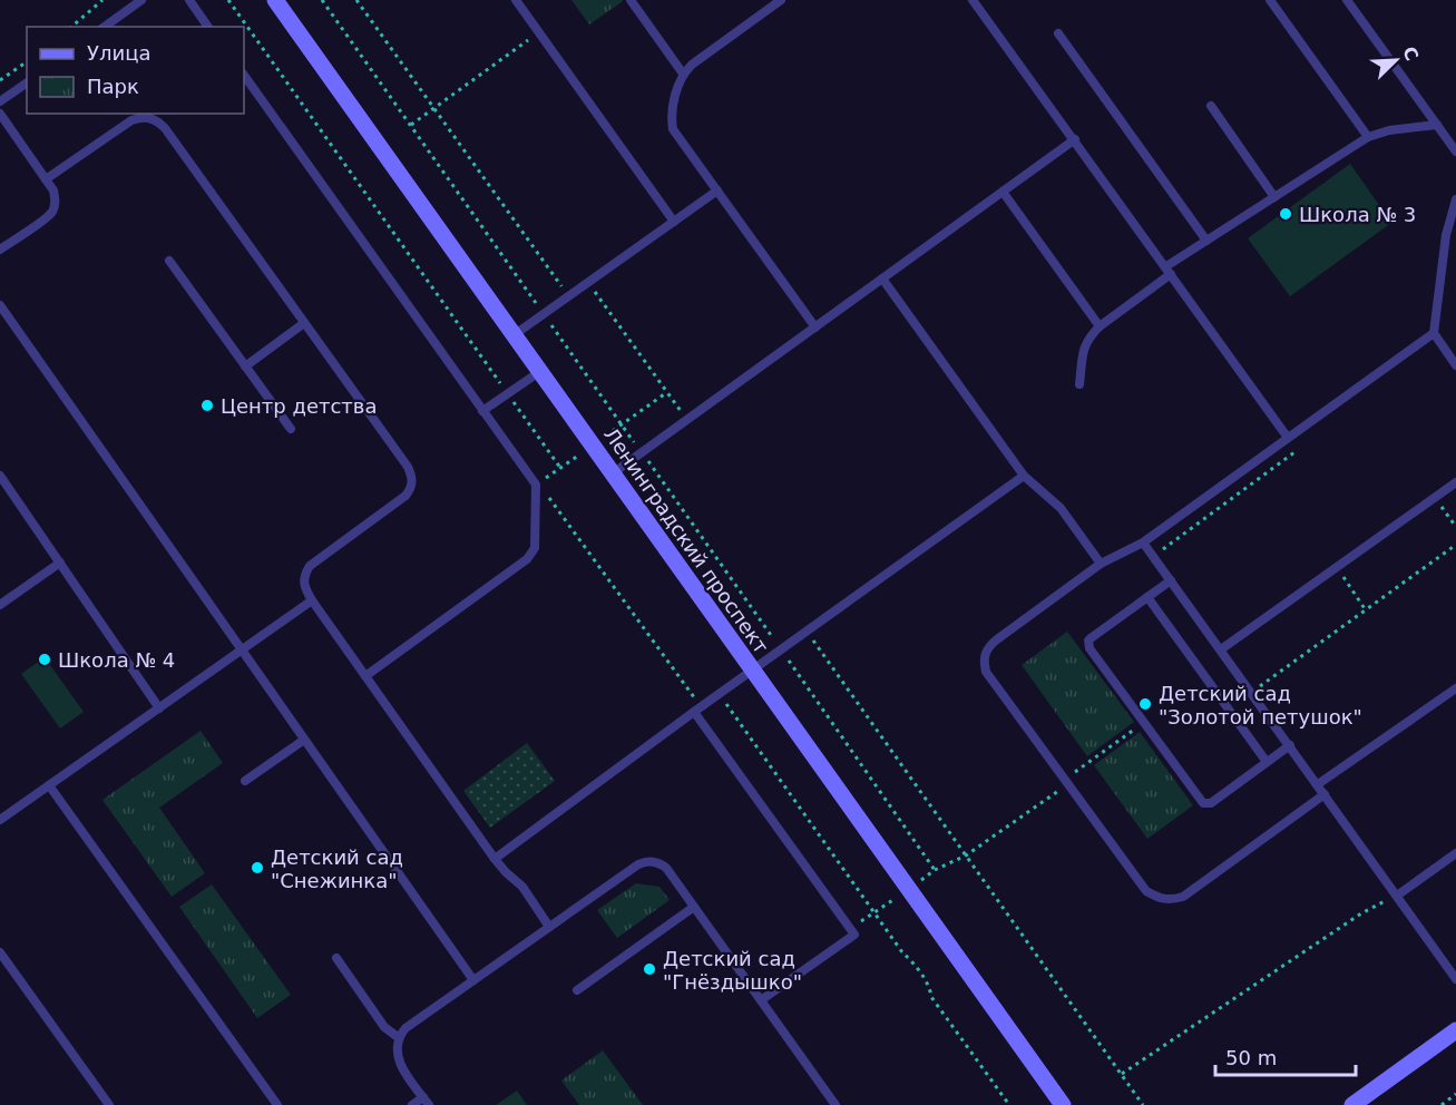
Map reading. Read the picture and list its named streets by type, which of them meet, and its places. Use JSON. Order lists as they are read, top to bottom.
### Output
{
  "streets": {
    "main road": ["Ленинградский проспект"]
  },
  "places": [
    "Школа № 3",
    "Центр детства",
    "Школа № 4",
    "Детский сад \"Золотой петушок\"",
    "Детский сад \"Снежинка\"",
    "Детский сад \"Гнёздышко\""
  ],
  "legend": ["Улица", "Парк"],
  "scale_bar": "50 m",
  "north": "top right"
}
